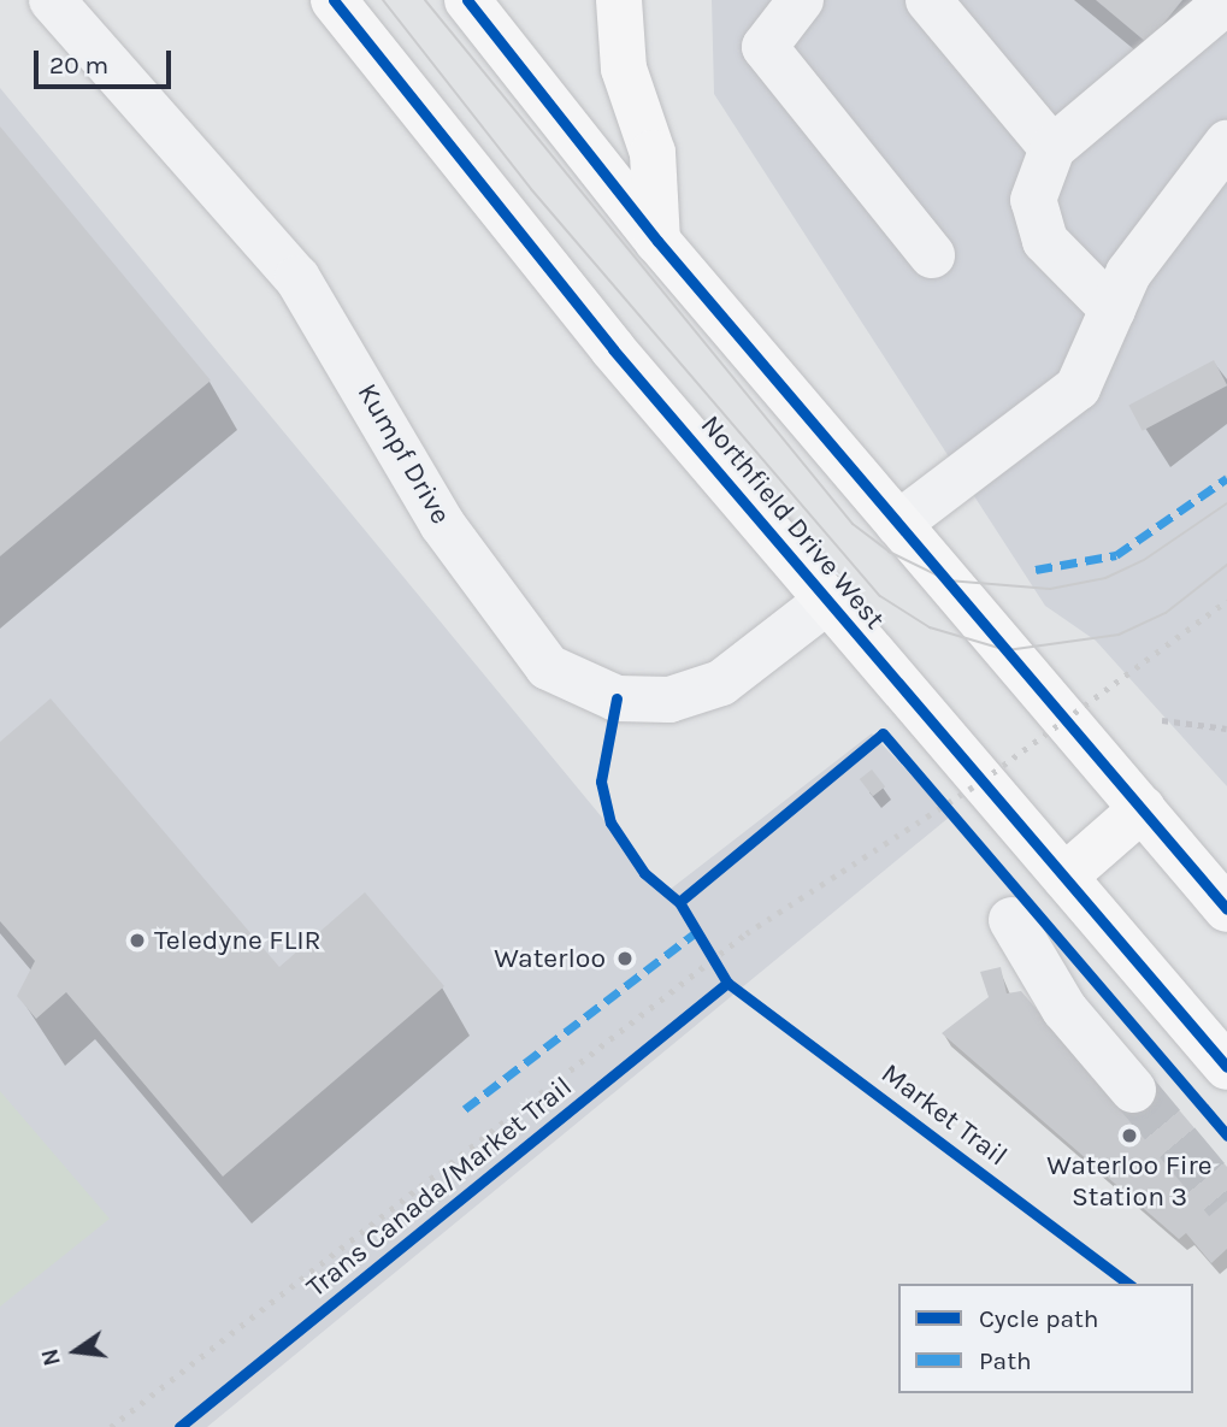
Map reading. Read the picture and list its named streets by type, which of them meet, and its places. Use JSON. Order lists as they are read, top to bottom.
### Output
{
  "streets": {
    "main road": ["Northfield Drive West"],
    "street": ["Kumpf Drive"],
    "cycle path": ["Market Trail", "Trans Canada/Market Trail"]
  },
  "crossings": [
    ["Kumpf Drive", "Northfield Drive West"]
  ],
  "places": ["Teledyne FLIR", "Waterloo", "Waterloo Fire Station 3"],
  "legend": ["Cycle path", "Path"],
  "scale_bar": "20 m",
  "north": "left"
}
